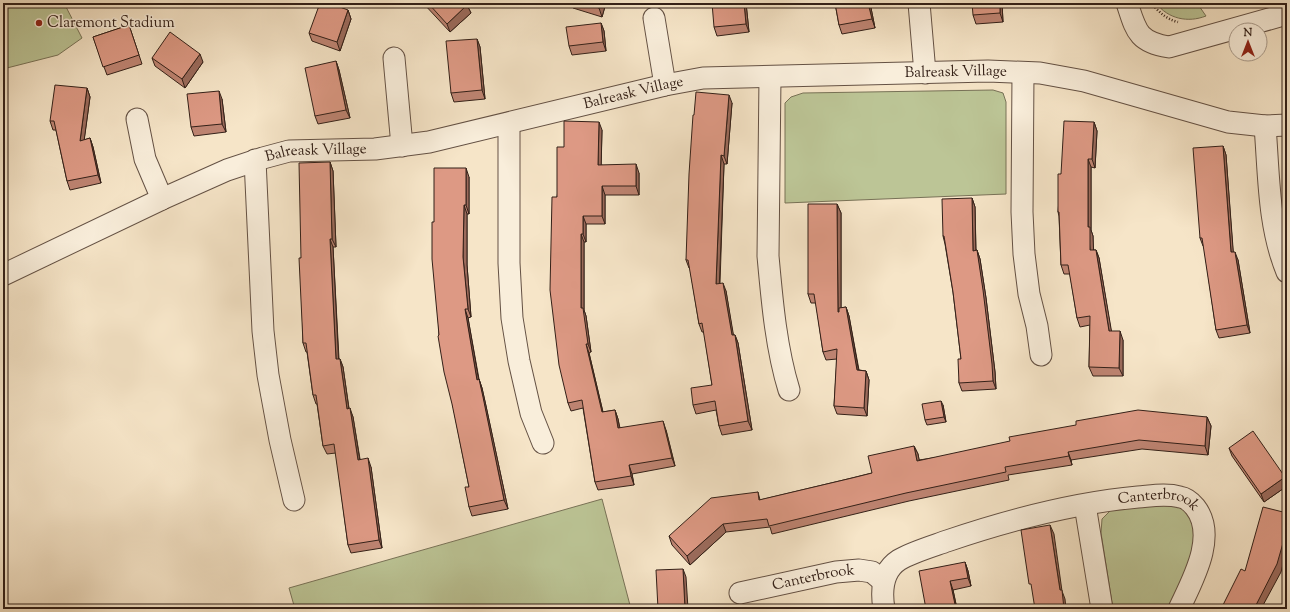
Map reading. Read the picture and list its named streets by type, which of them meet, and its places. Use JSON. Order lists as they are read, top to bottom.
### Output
{
  "streets": {
    "street": ["Balreask Village", "Canterbrook"]
  },
  "places": ["Claremont Stadium"],
  "north": "top"
}
